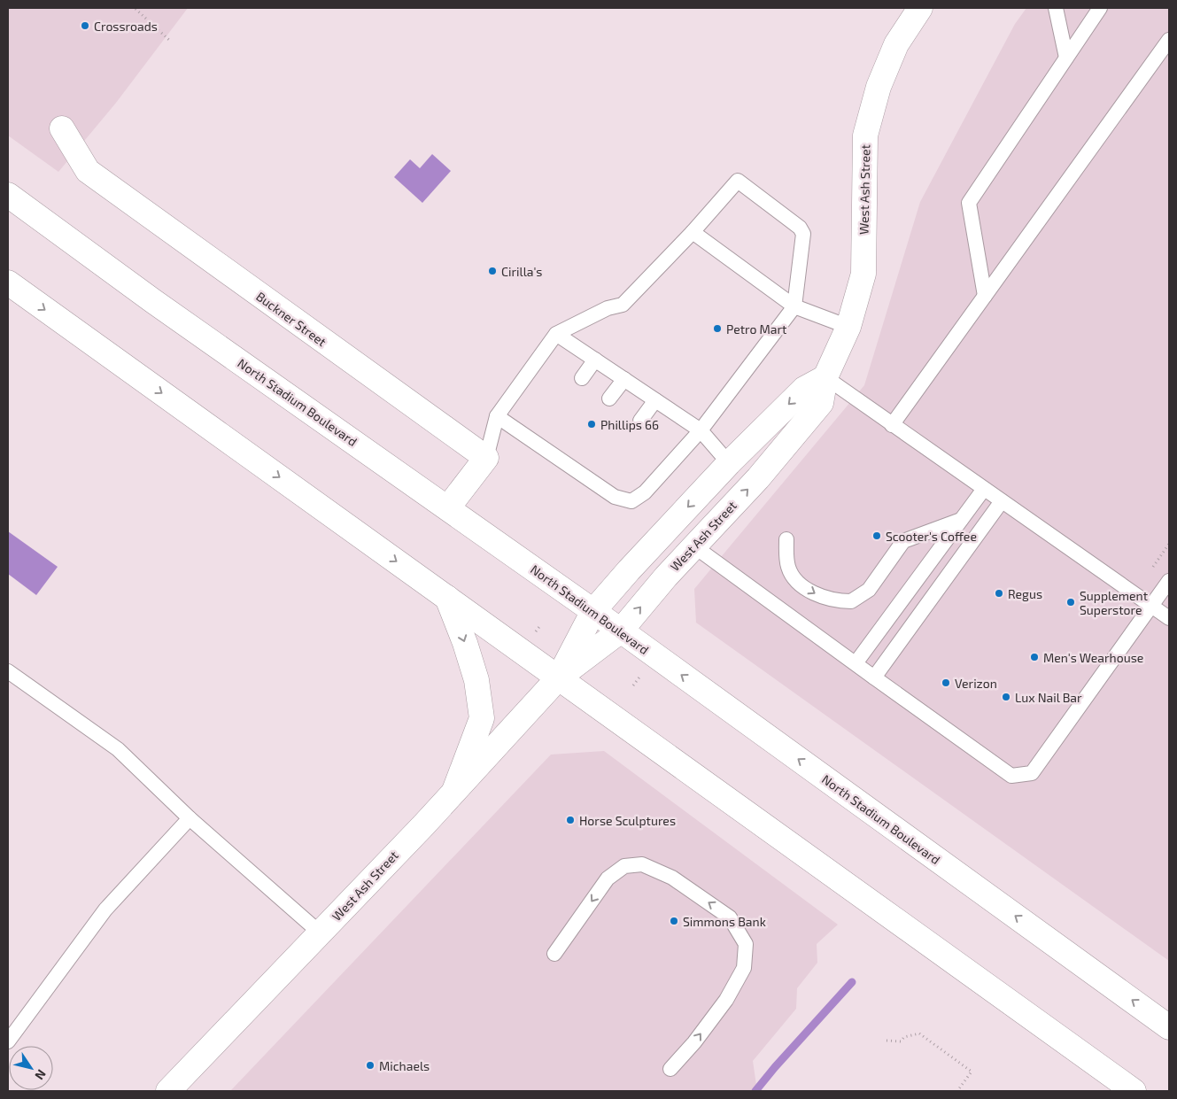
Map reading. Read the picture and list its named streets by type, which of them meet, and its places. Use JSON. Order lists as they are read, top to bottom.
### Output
{
  "streets": {
    "main road": ["West Ash Street", "Buckner Street", "North Stadium Boulevard"]
  },
  "crossings": [
    ["West Ash Street", "North Stadium Boulevard"]
  ],
  "places": [
    "Crossroads",
    "Cirilla's",
    "Petro Mart",
    "Phillips 66",
    "Scooter's Coffee",
    "Regus",
    "Supplement Superstore",
    "Men's Wearhouse",
    "Verizon",
    "Lux Nail Bar",
    "Horse Sculptures",
    "Simmons Bank",
    "Michaels"
  ],
  "north": "bottom right"
}
